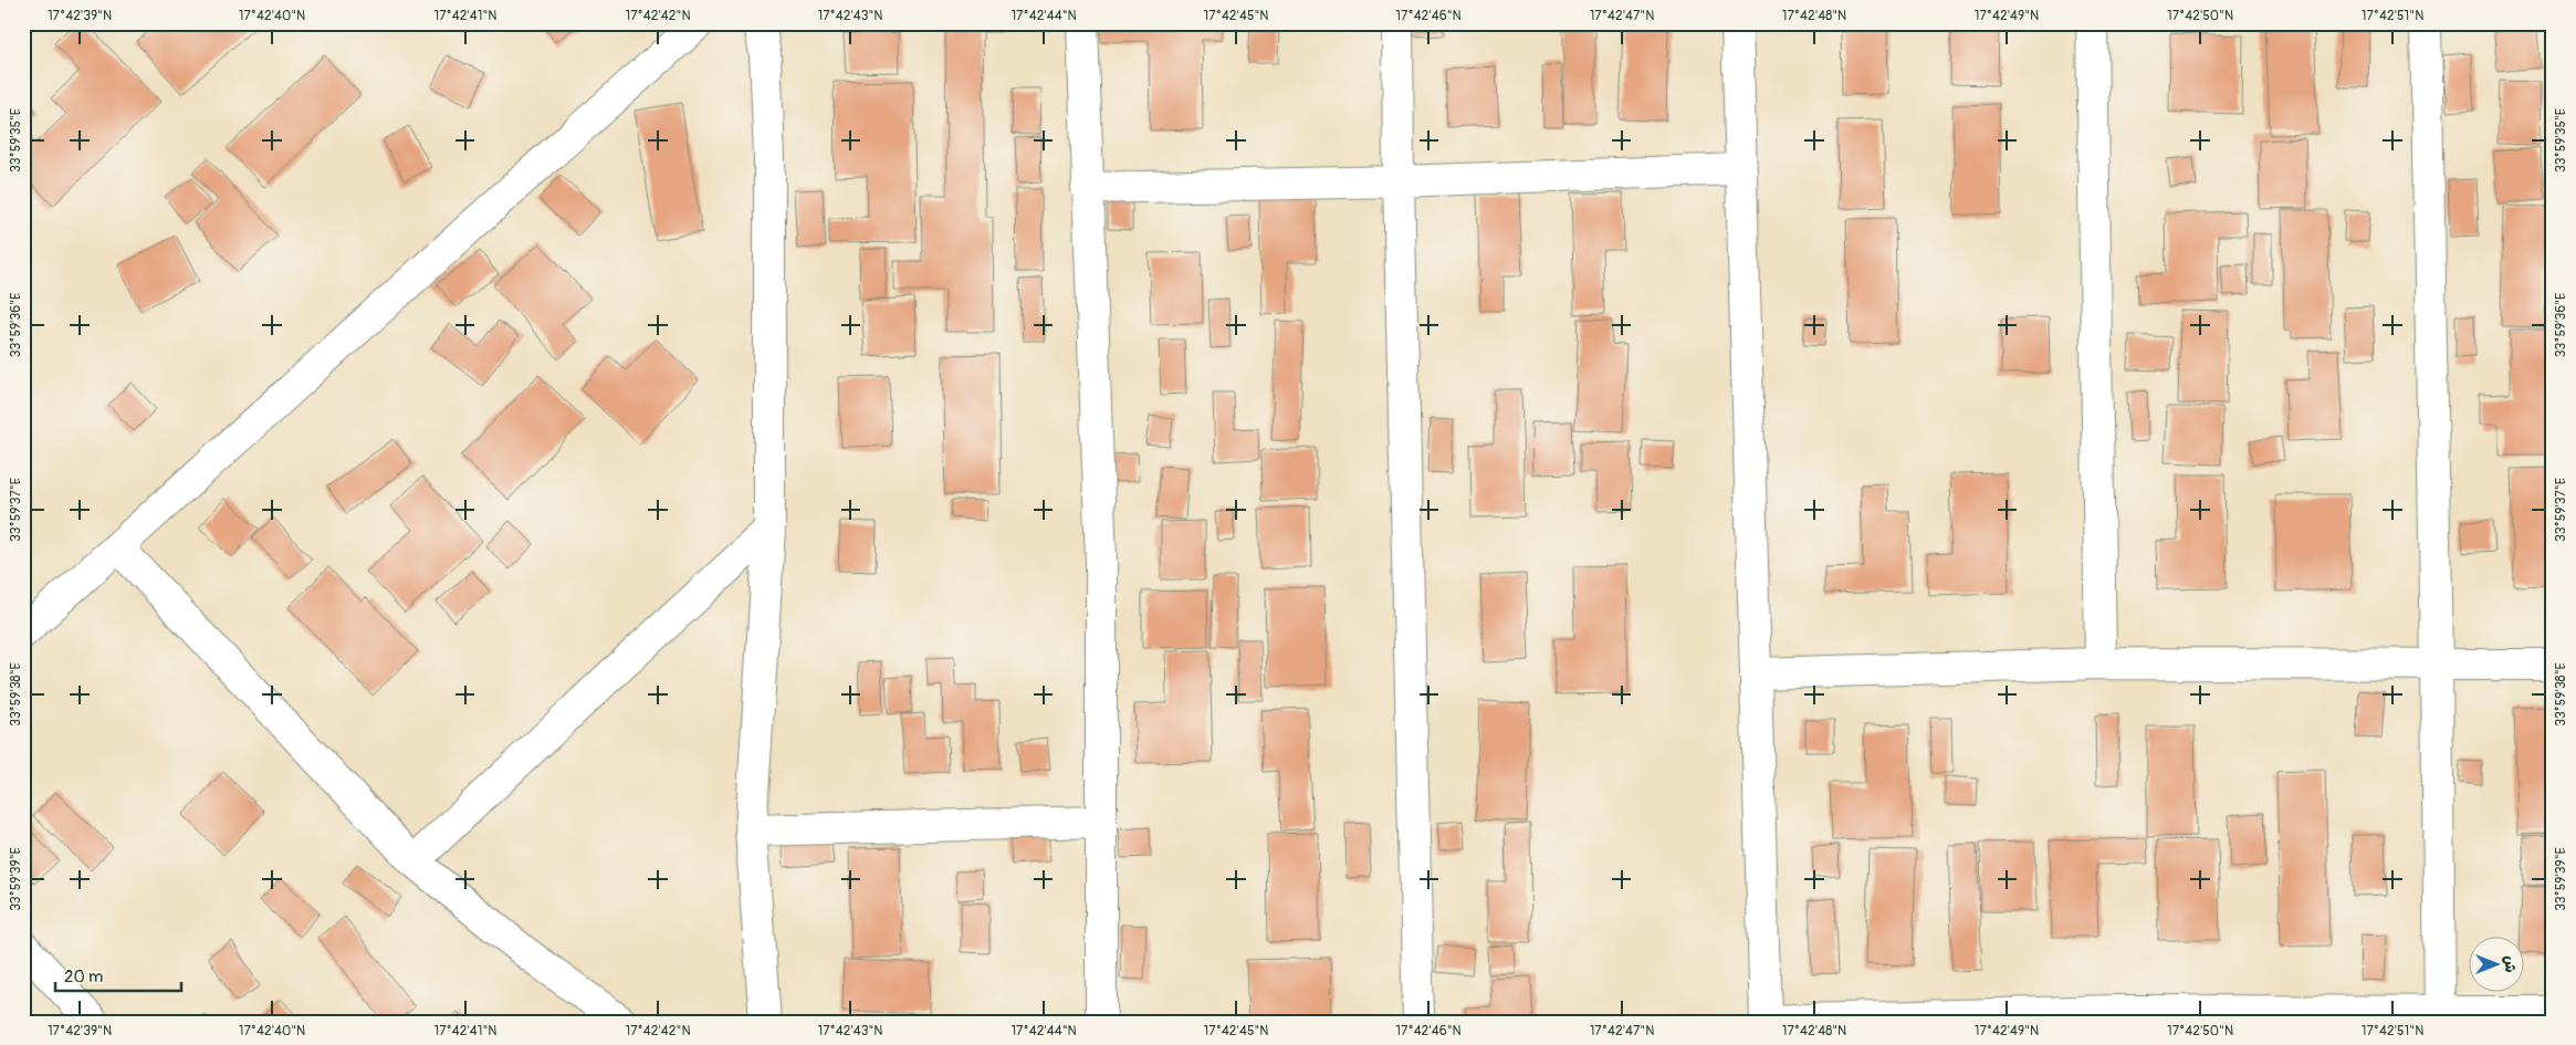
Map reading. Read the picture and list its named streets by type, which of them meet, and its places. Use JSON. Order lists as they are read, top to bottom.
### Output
{
  "scale_bar": "20 m",
  "north": "right",
  "coordinates": [
    "17°42'39\"N",
    "17°42'40\"N",
    "17°42'41\"N",
    "17°42'42\"N",
    "17°42'43\"N",
    "17°42'44\"N",
    "17°42'45\"N",
    "17°42'46\"N",
    "17°42'47\"N",
    "17°42'48\"N",
    "17°42'49\"N",
    "17°42'50\"N",
    "17°42'51\"N",
    "33°59'35\"E",
    "33°59'36\"E",
    "33°59'37\"E",
    "33°59'38\"E",
    "33°59'39\"E"
  ]
}
